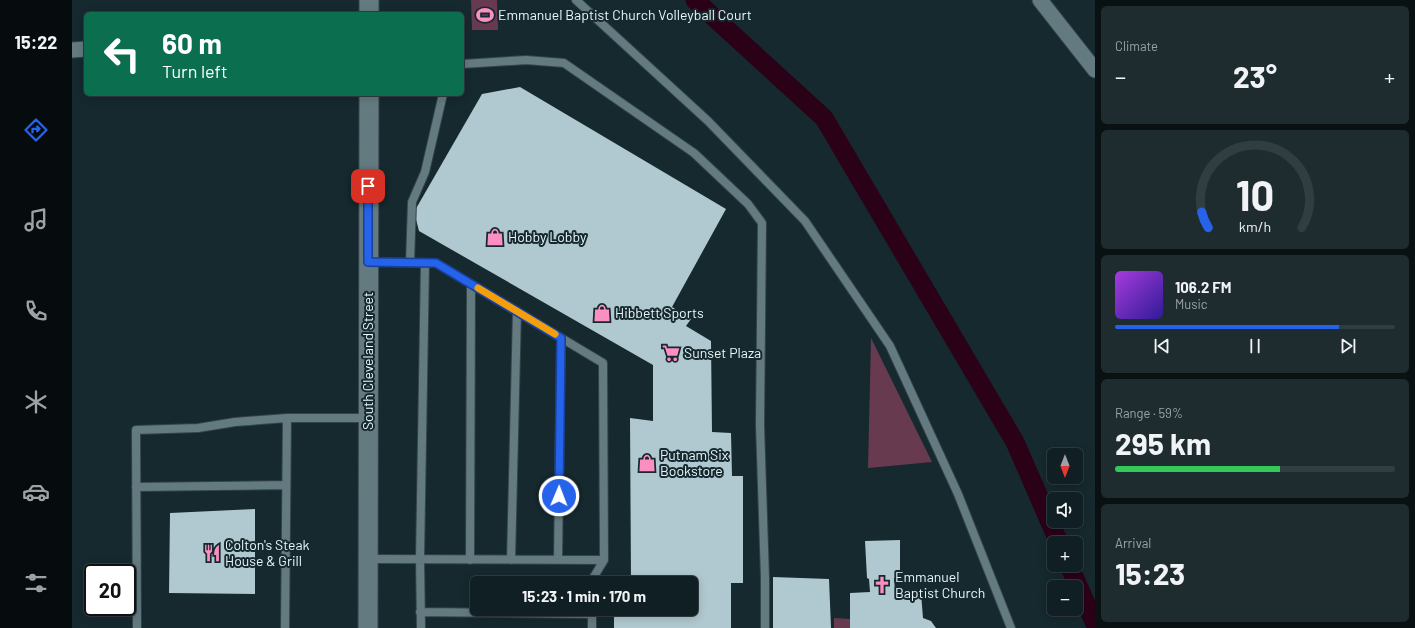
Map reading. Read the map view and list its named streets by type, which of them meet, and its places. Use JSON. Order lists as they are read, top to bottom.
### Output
{
  "streets": {
    "street": ["South Cleveland Street"]
  },
  "places": {
    "sports": ["Emmanuel Baptist Church Volleyball Court"],
    "shop": ["Hobby Lobby", "Hibbett Sports", "Putnam Six Bookstore"],
    "supermarket": ["Sunset Plaza"],
    "restaurant": ["Colton's Steak House & Grill"],
    "church": ["Emmanuel Baptist Church"]
  },
  "north": "bottom",
  "page": {
    "tabs": "15:22",
    "tile": [
      "Climate",
      ["Range · 59%", "295 km"],
      ["Arrival", "15:23"]
    ],
    "turn": ["60 m", "Turn left"],
    "heat": ["−", "23°", "+"],
    "song": ["106.2 FM", "Music"],
    "map_buttons": ["+", "−"],
    "limit": "20",
    "trip": "15:23 · 1 min · 170 m",
    "gauge": ["10", "km/h"]
  }
}
